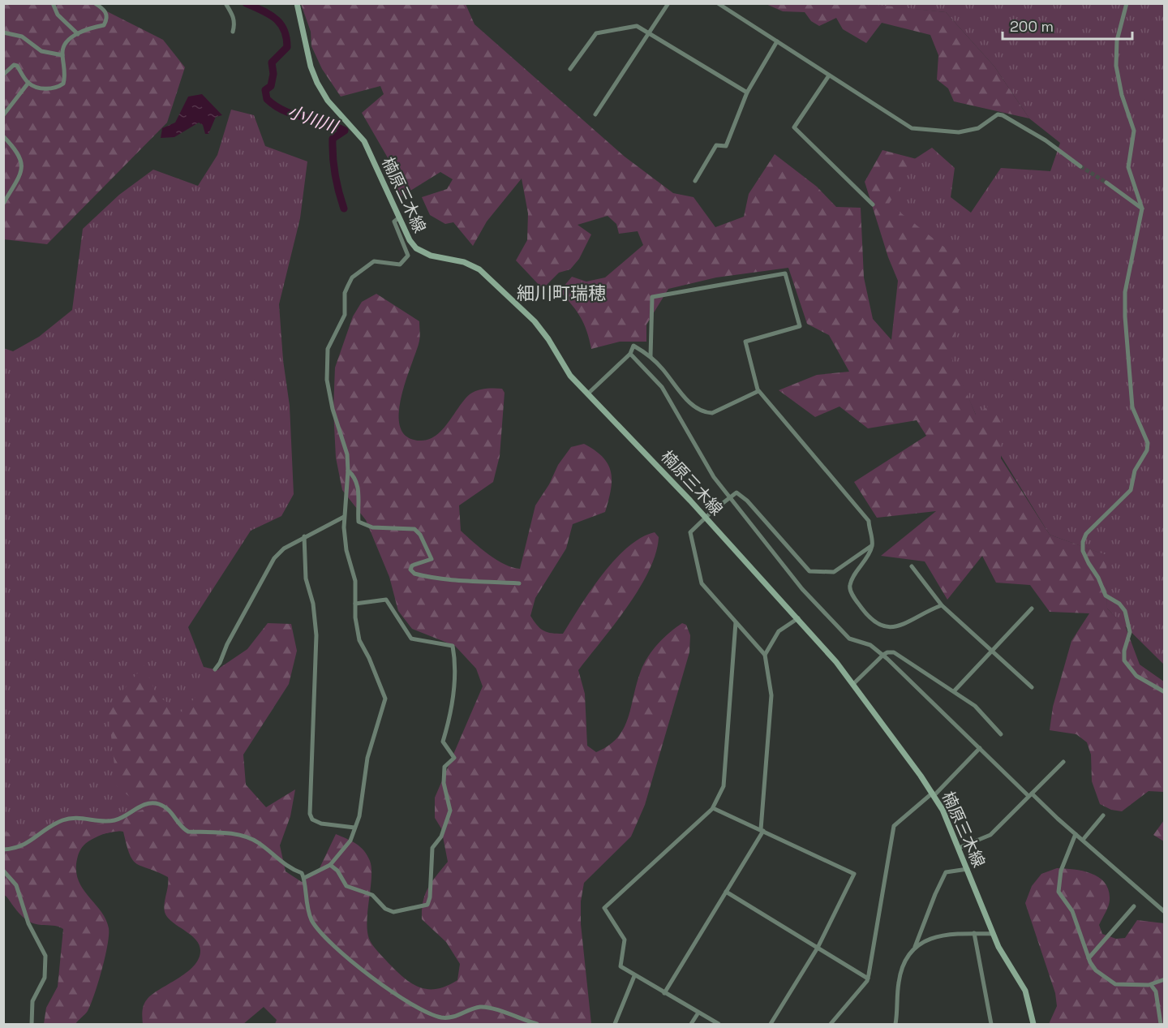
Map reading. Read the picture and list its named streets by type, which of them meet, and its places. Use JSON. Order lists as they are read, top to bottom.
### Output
{
  "streets": {
    "main road": ["楠原三木線"]
  },
  "districts": ["細川町瑞穂"],
  "water": ["小川川"],
  "scale_bar": "200 m"
}
